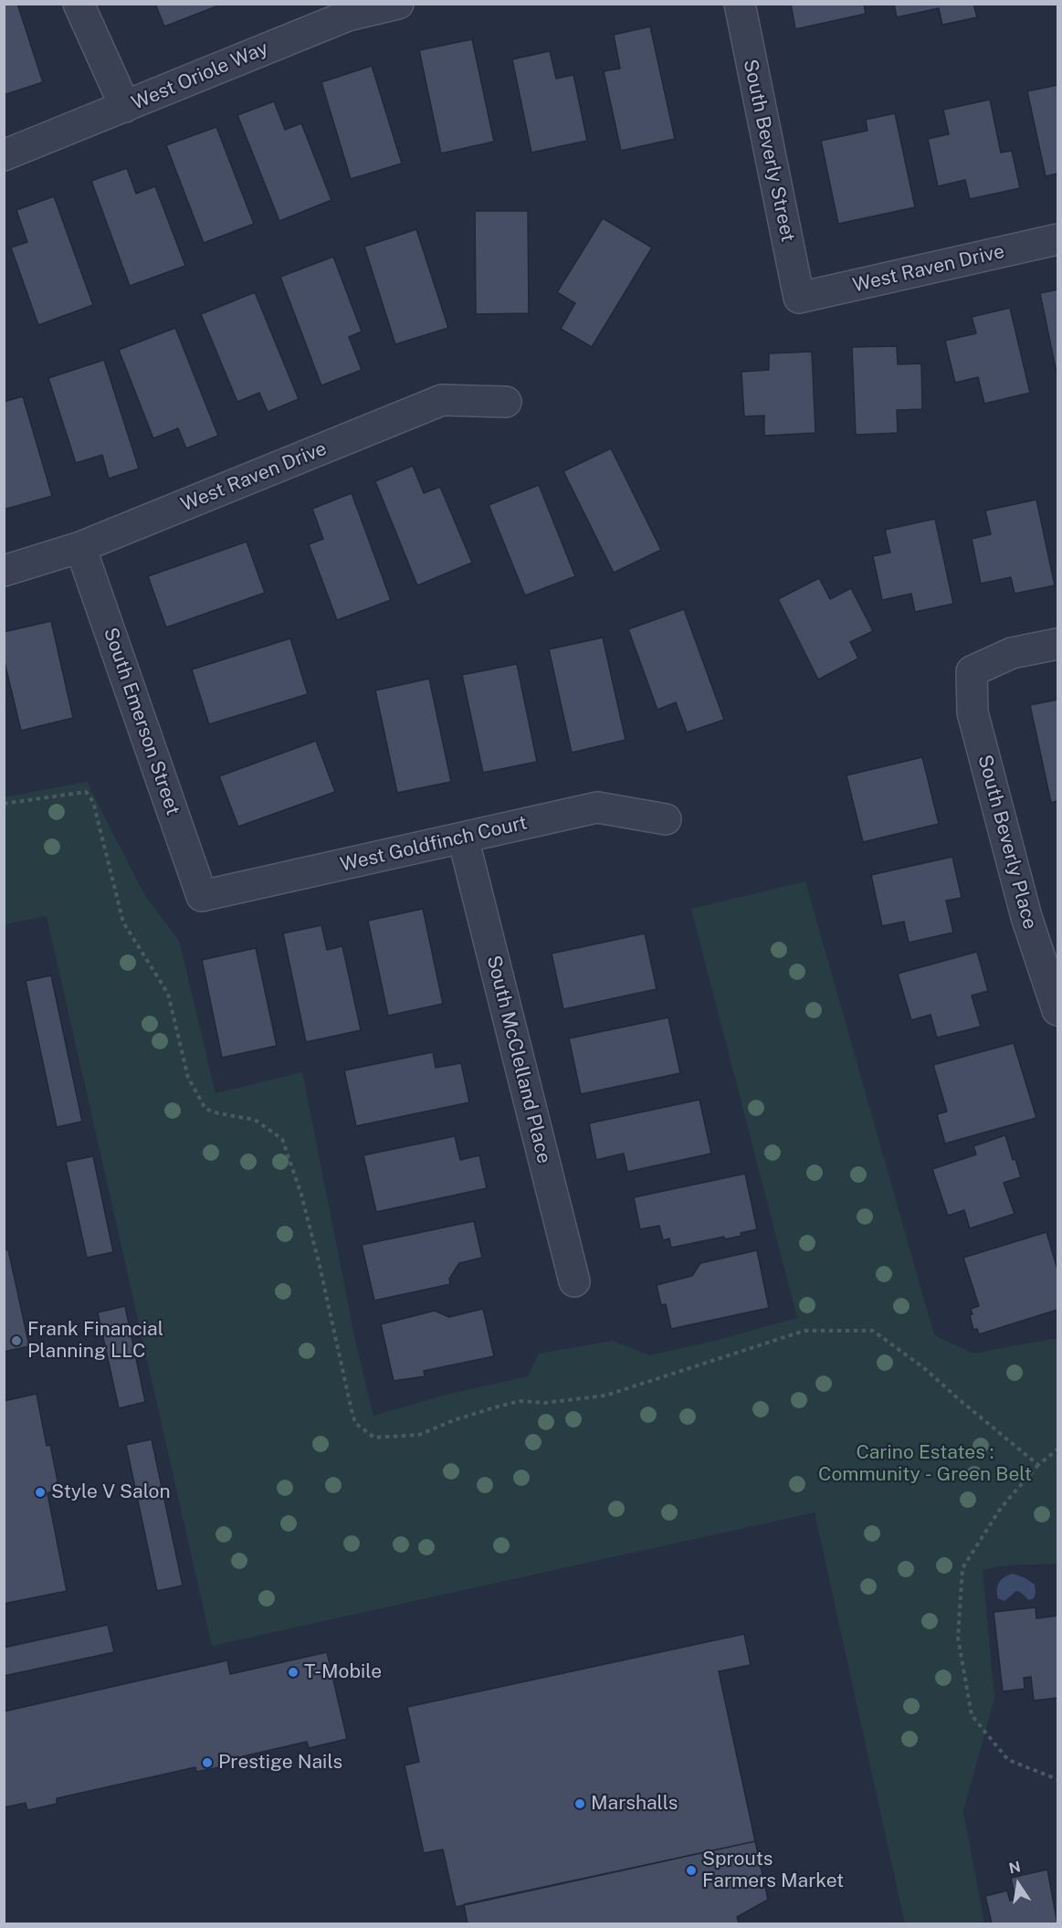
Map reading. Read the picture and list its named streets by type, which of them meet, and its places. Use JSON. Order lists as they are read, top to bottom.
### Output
{
  "streets": {
    "street": [
      "West Oriole Way",
      "South Beverly Street",
      "West Raven Drive",
      "South Emerson Street",
      "South Beverly Place",
      "West Goldfinch Court",
      "South McClelland Place"
    ]
  },
  "crossings": [
    ["South Beverly Street", "West Raven Drive"],
    ["West Raven Drive", "South Emerson Street"],
    ["South Emerson Street", "West Goldfinch Court"],
    ["West Goldfinch Court", "South McClelland Place"]
  ],
  "parks": ["Carino Estates : Community - Green Belt"],
  "places": [
    "Frank Financial Planning LLC",
    "Style V Salon",
    "T-Mobile",
    "Prestige Nails",
    "Marshalls",
    "Sprouts Farmers Market"
  ],
  "north": "top"
}
